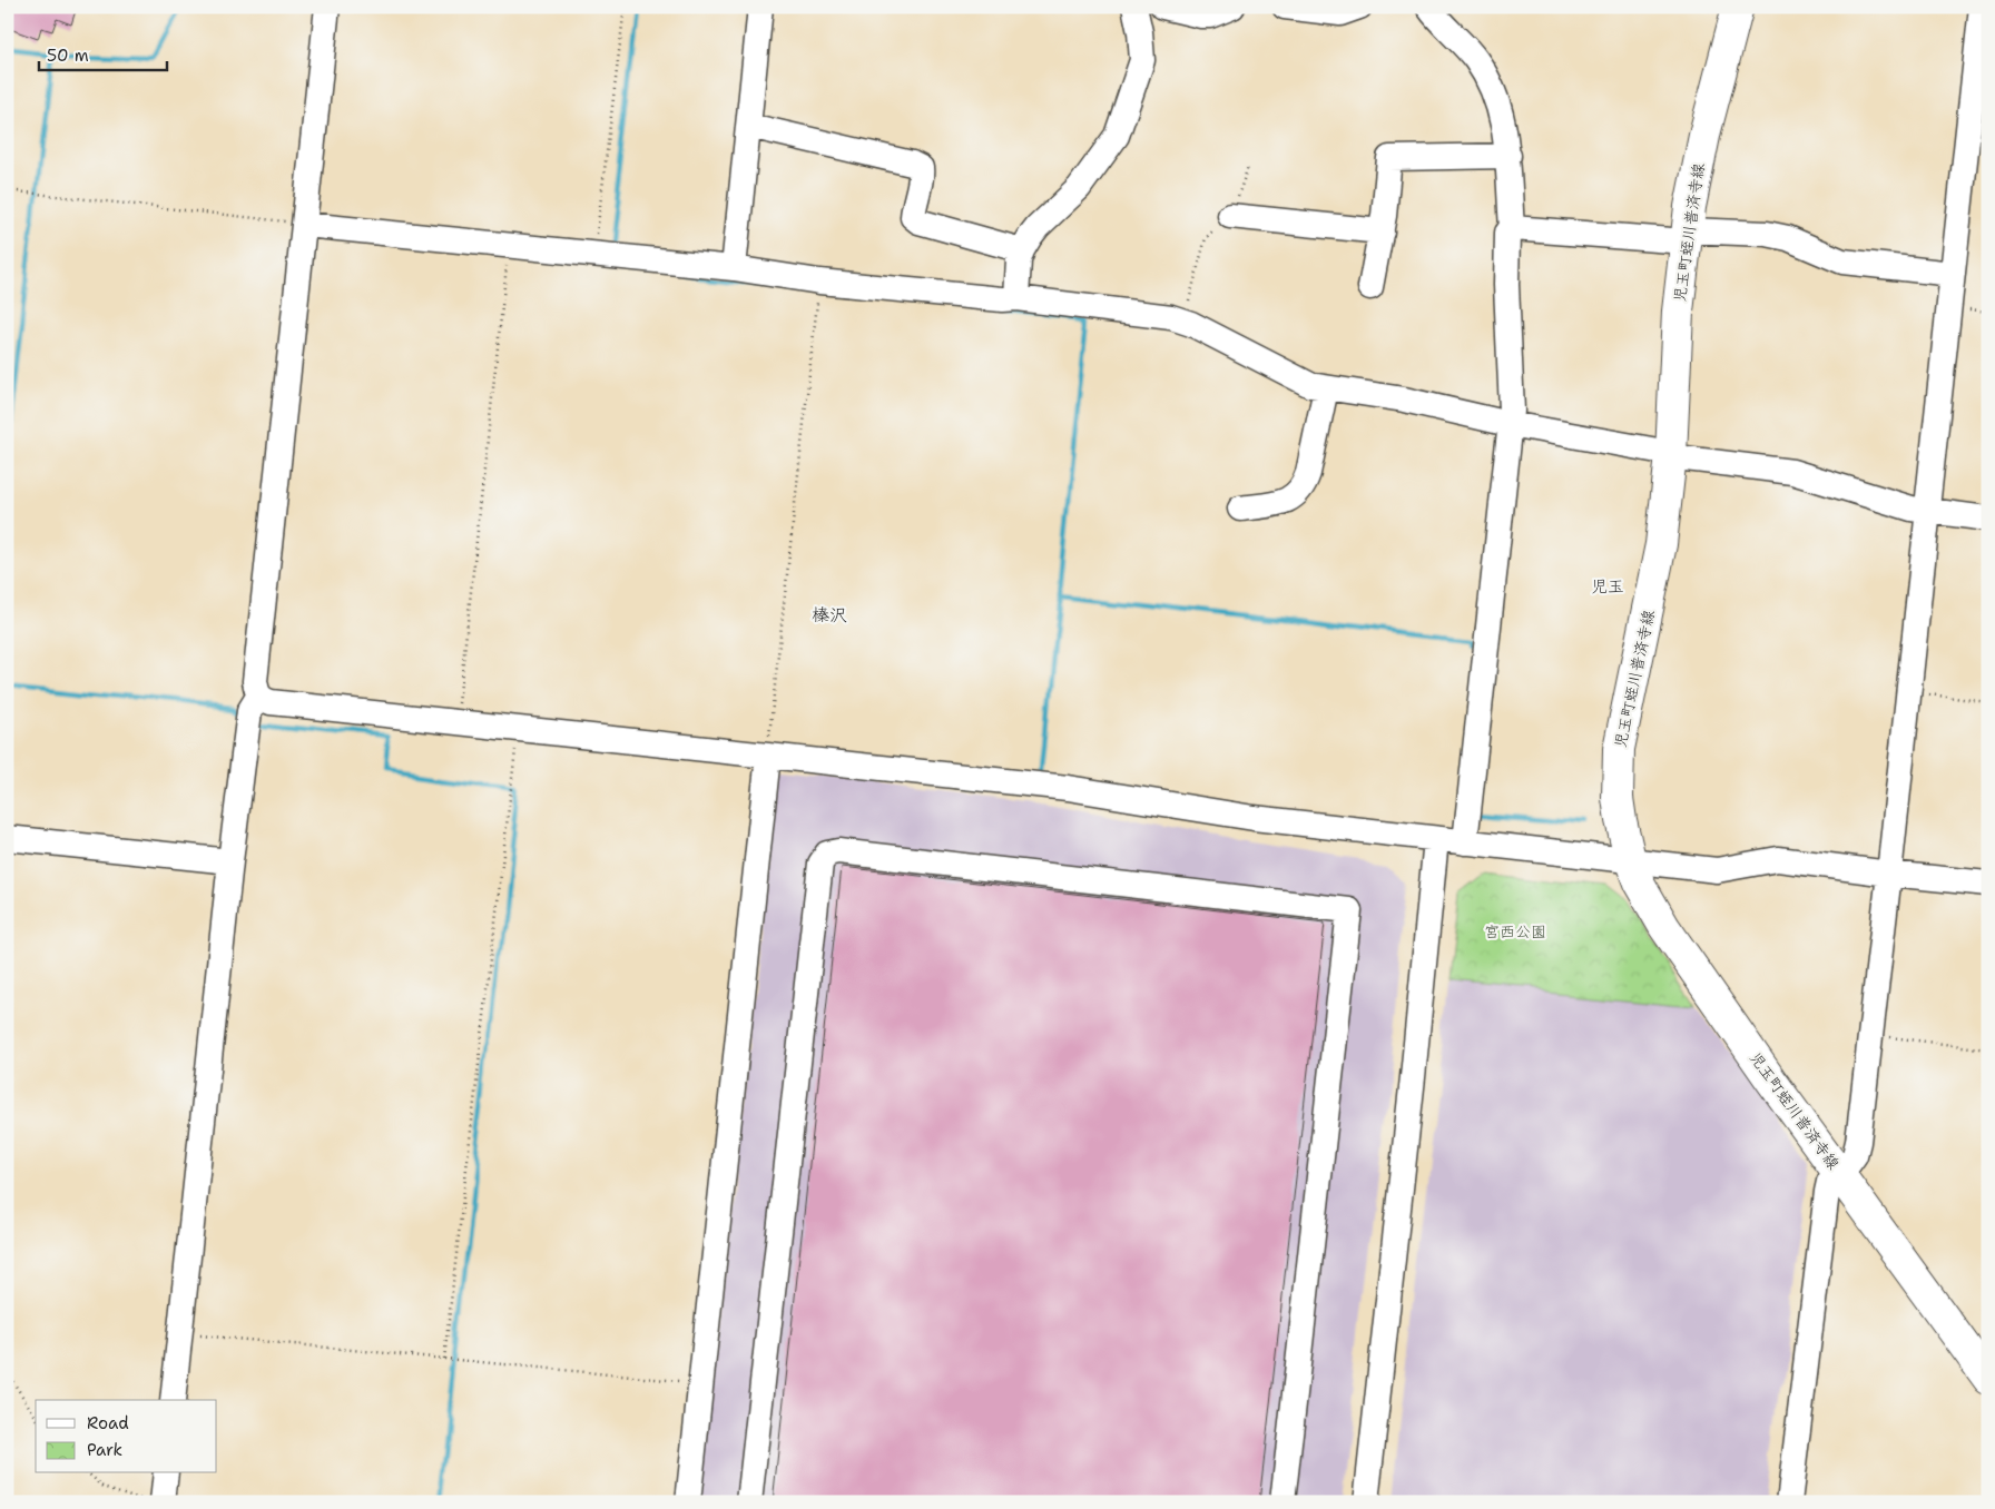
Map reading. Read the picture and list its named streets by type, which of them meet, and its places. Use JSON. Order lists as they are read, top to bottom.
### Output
{
  "streets": {
    "main road": ["児玉町蛭川普済寺線"]
  },
  "districts": ["児玉", "榛沢"],
  "parks": ["宮西公園"],
  "legend": ["Road", "Park"],
  "scale_bar": "50 m"
}
